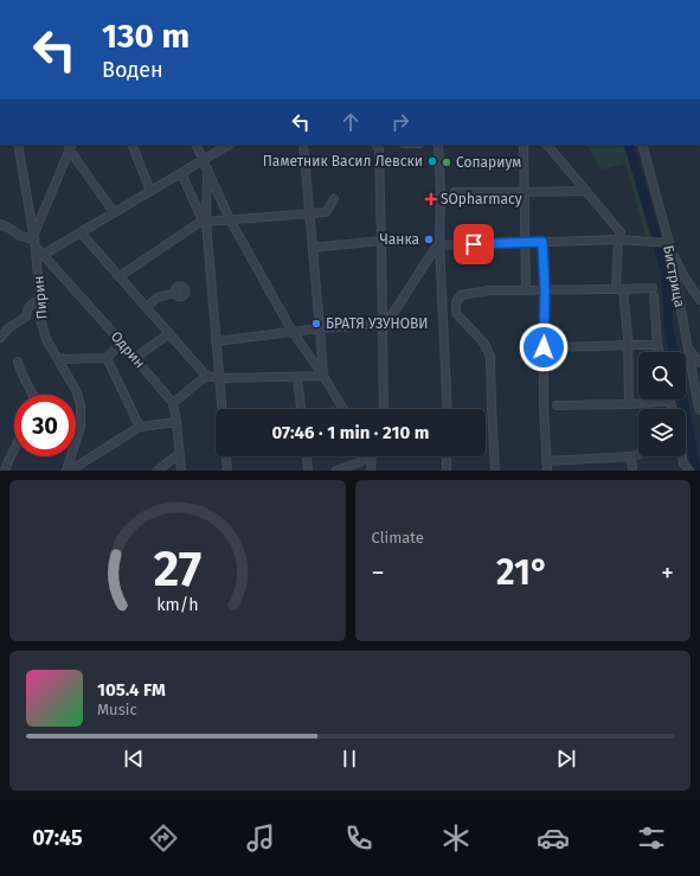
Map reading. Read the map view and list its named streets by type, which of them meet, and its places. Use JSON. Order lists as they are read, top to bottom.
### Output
{
  "streets": {
    "street": ["Бистрица", "Пирин", "Одрин"]
  },
  "crossings": [
    ["Пирин", "Одрин"]
  ],
  "places": {
    "other": [
      "Паметник Васил Левски",
      "Сопариум",
      "Чанка",
      "БРАТЯ УЗУНОВИ"
    ],
    "health": ["SOpharmacy"]
  },
  "page": {
    "turn": ["130 m", "Воден"],
    "limit": "30",
    "trip": "07:46 · 1 min · 210 m",
    "tile": "Climate",
    "heat": ["−", "21°", "+"],
    "song": ["105.4 FM", "Music"],
    "tabs": "07:45",
    "gauge": ["27", "km/h"]
  }
}
